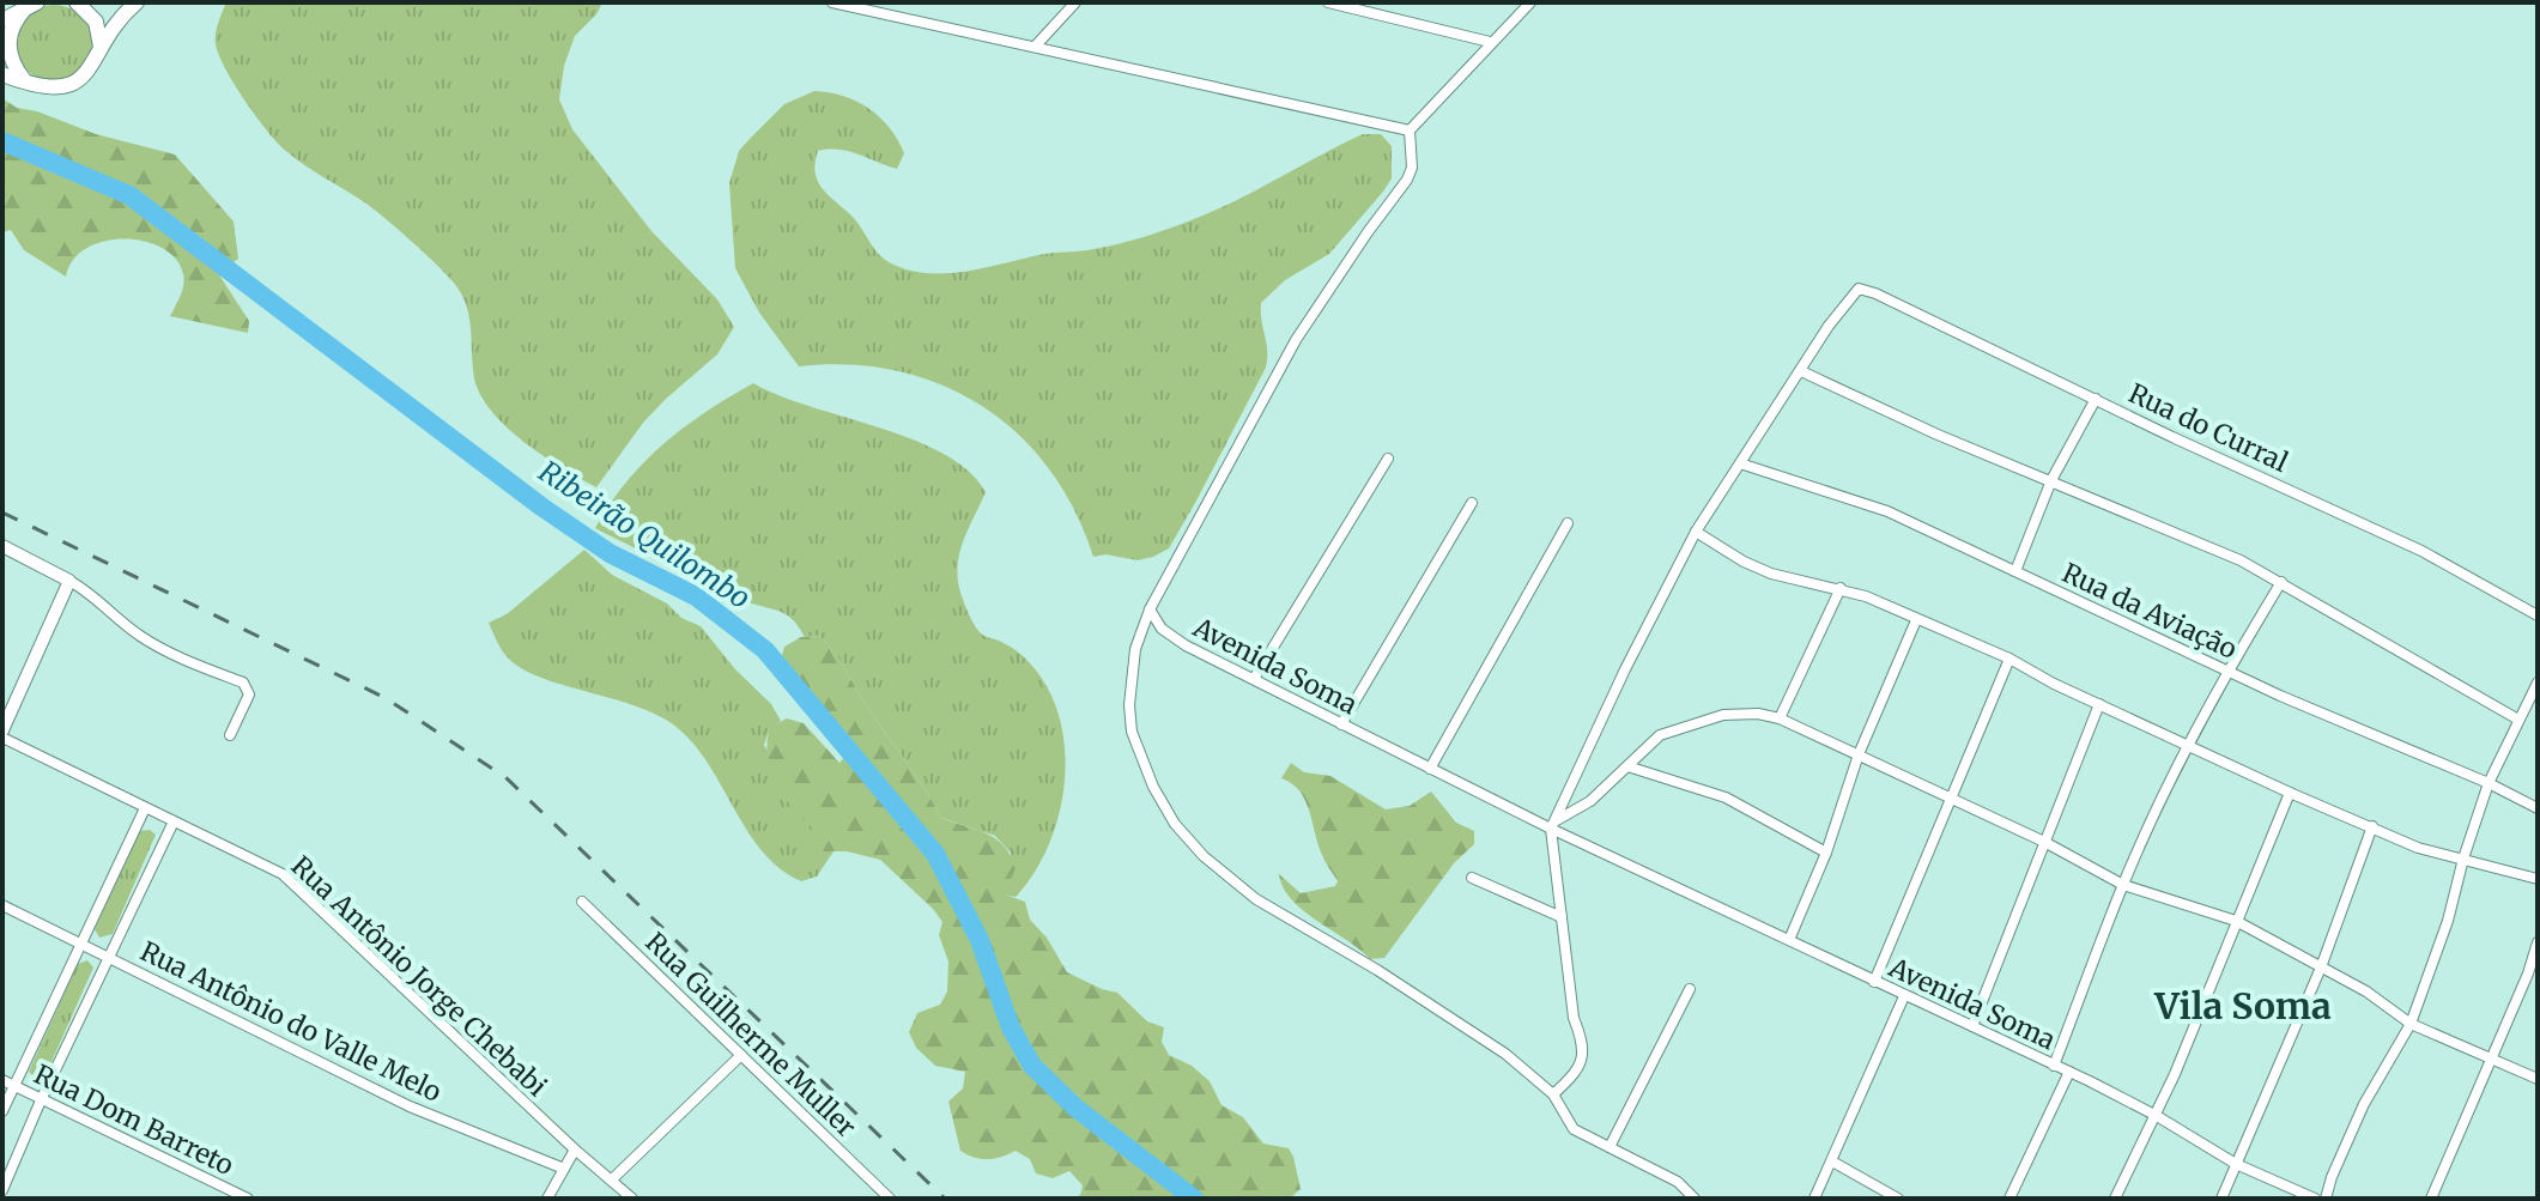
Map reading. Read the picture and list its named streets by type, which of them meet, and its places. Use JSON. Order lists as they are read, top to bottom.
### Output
{
  "streets": {
    "street": [
      "Rua do Curral",
      "Rua da Aviação",
      "Avenida Soma",
      "Rua Antônio Jorge Chebabi",
      "Rua Antônio do Valle Melo",
      "Rua Guilherme Muller",
      "Rua Dom Barreto"
    ]
  },
  "districts": ["Vila Soma"],
  "water": ["Ribeirão Quilombo"]
}
